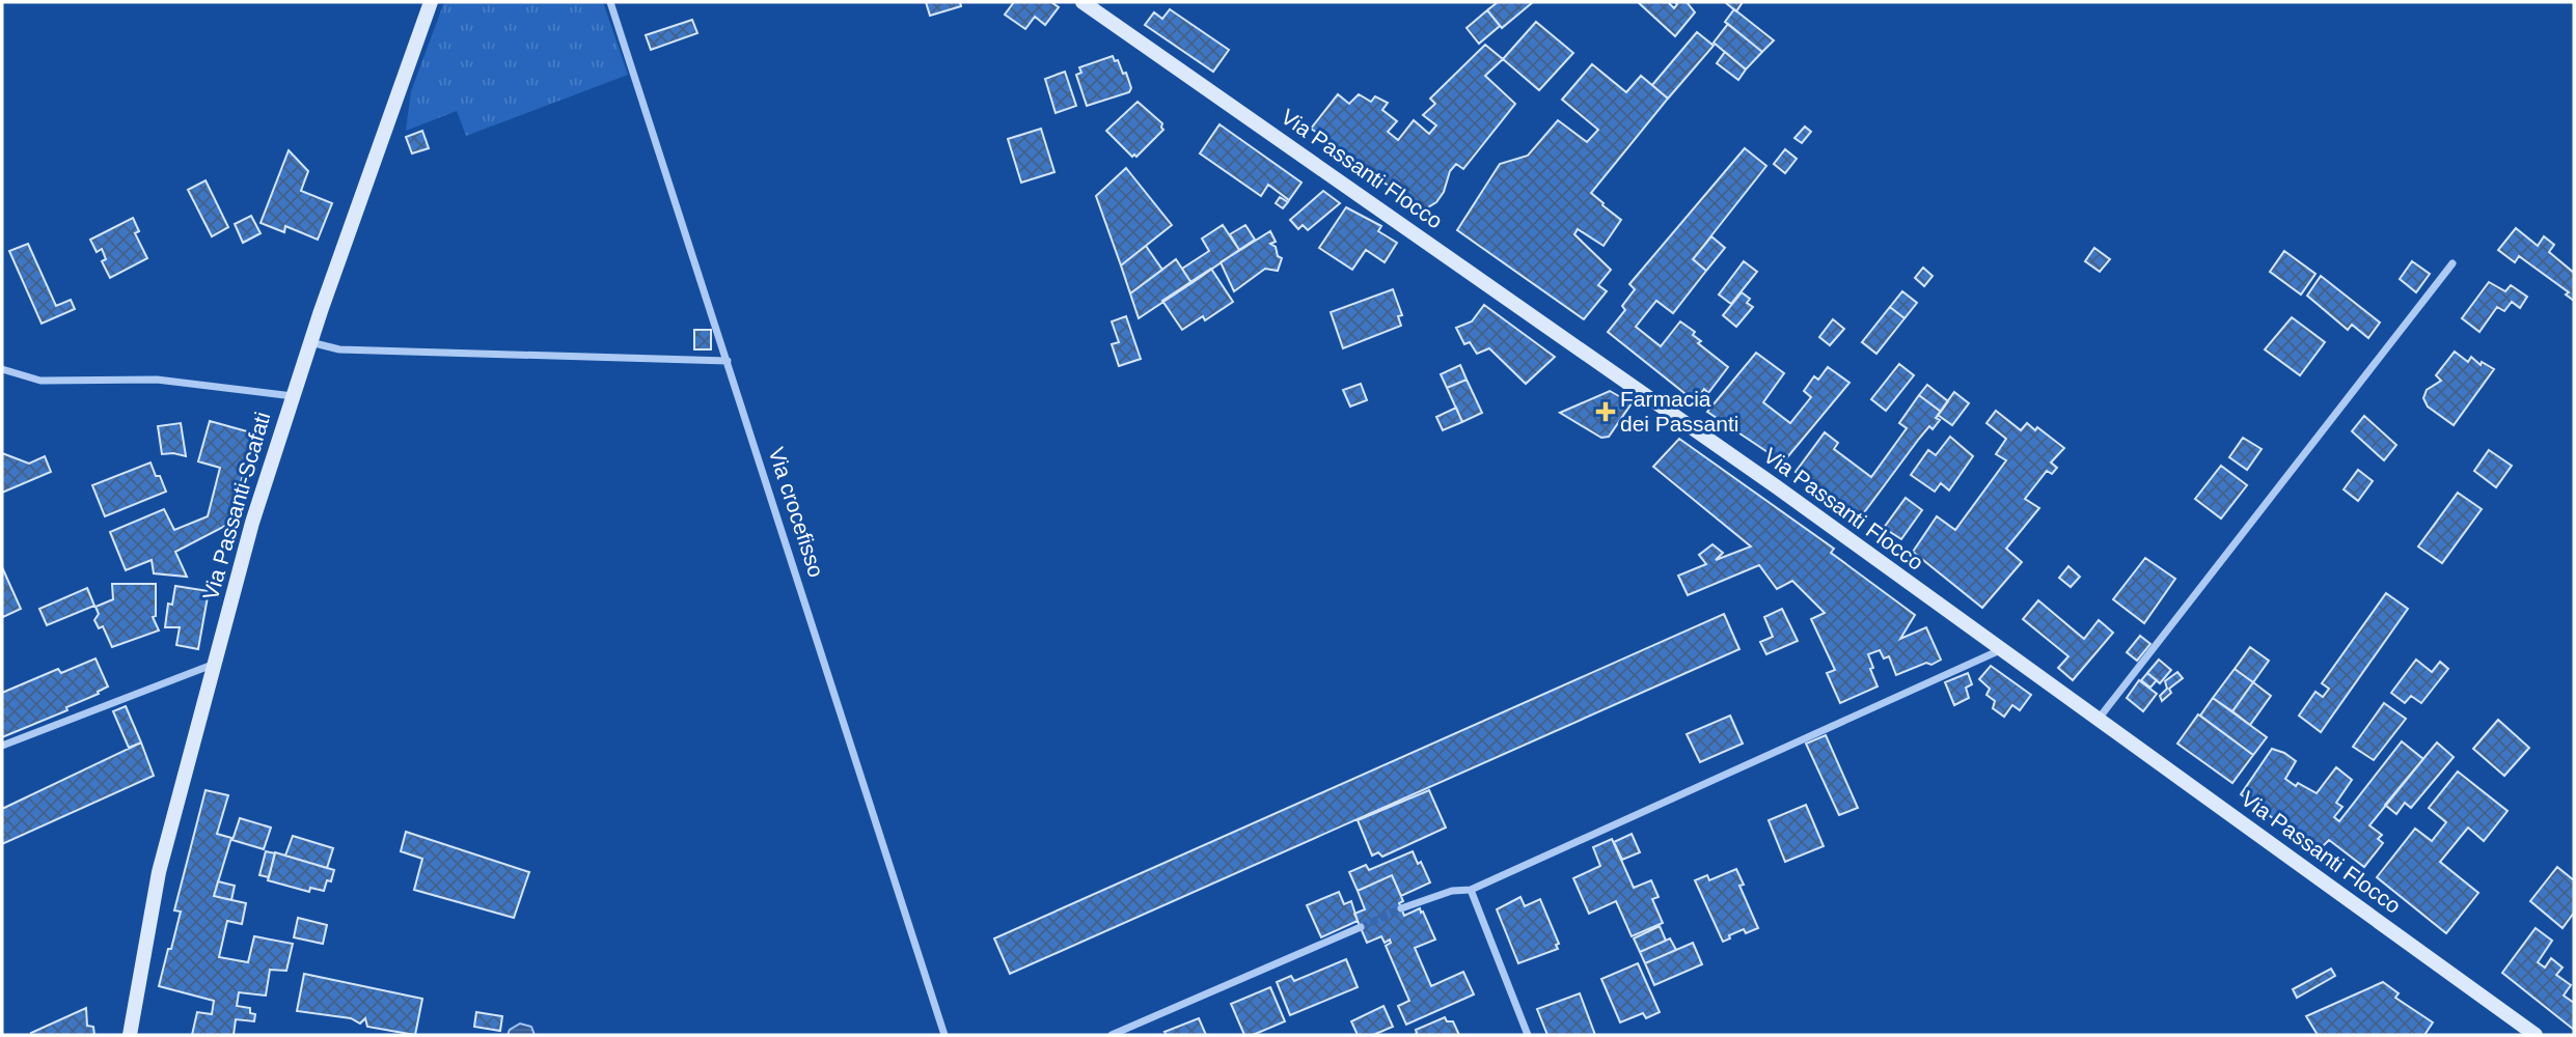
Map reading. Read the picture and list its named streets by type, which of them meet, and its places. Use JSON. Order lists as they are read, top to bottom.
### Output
{
  "streets": {
    "main road": ["Via Passanti Flocco", "Via Passanti-Scafati"],
    "street": ["Via crocefisso"]
  },
  "places": {
    "health": ["Farmacia dei Passanti"]
  }
}
